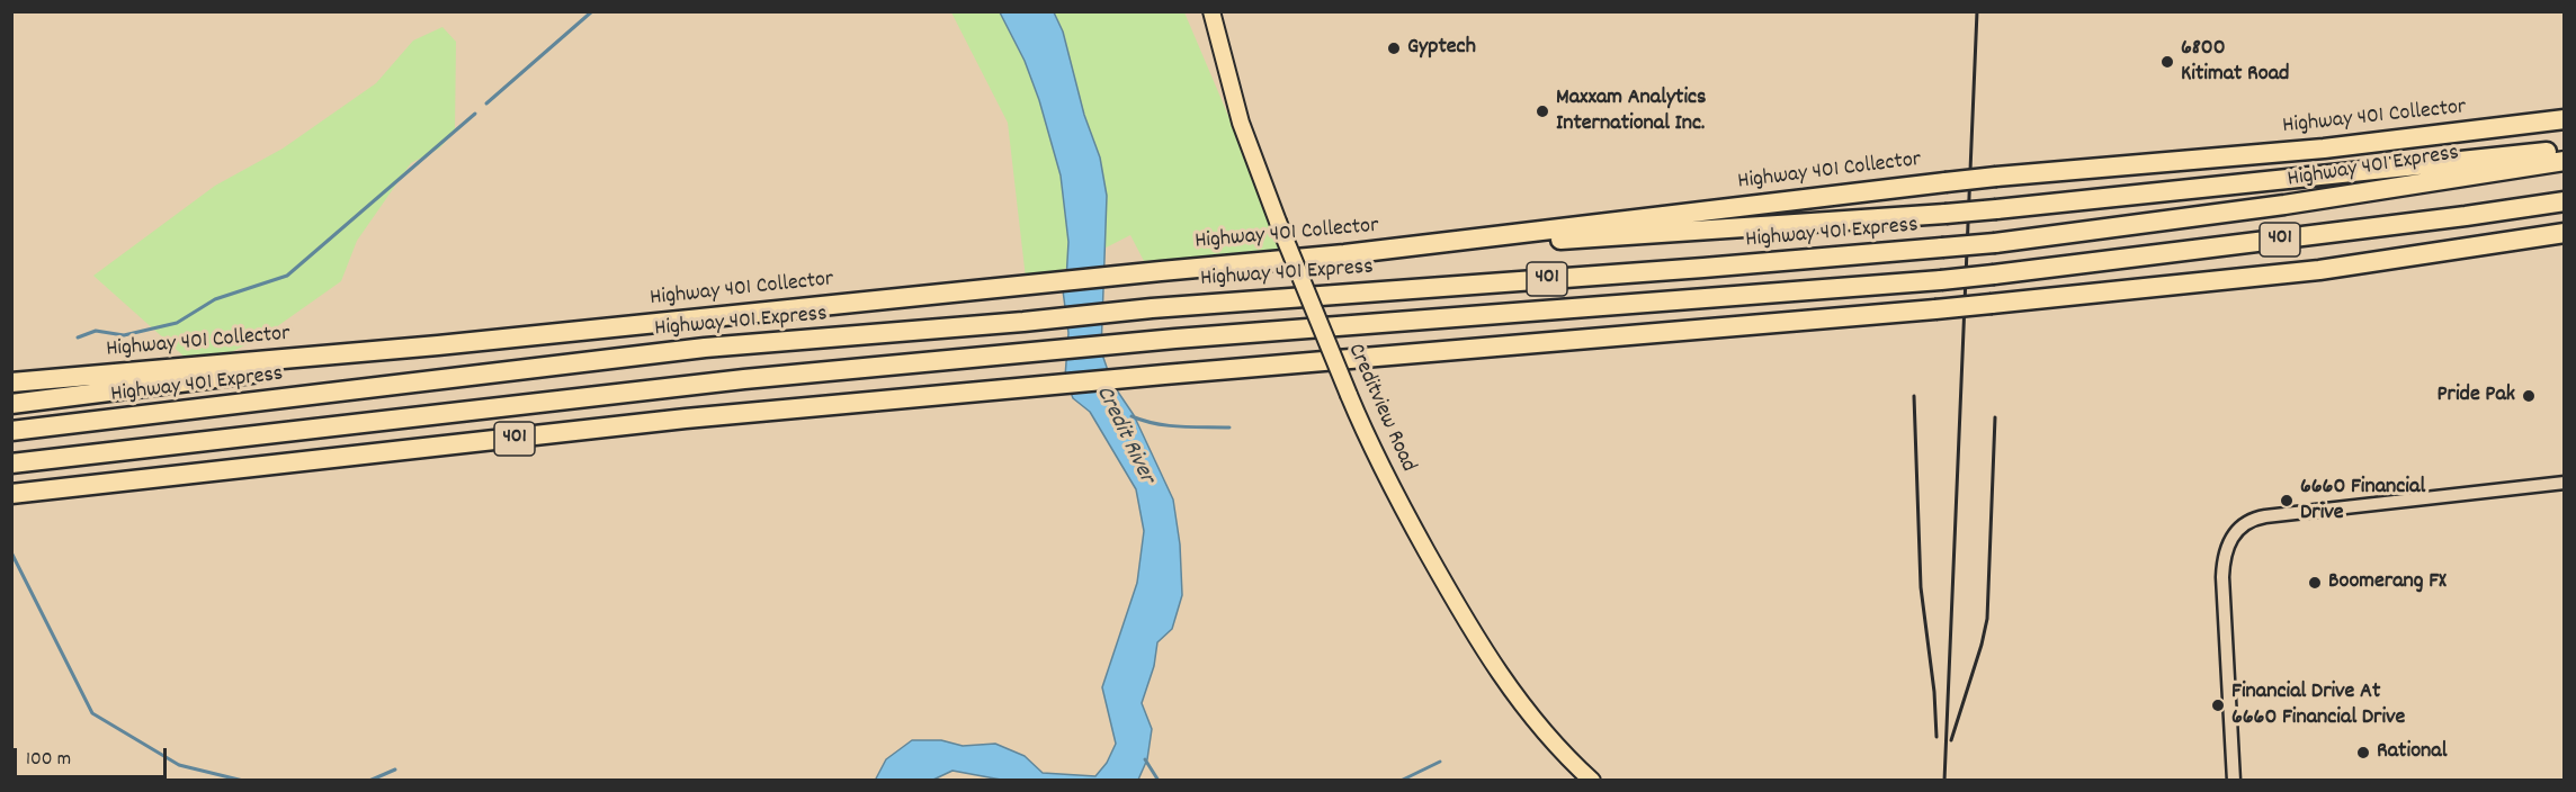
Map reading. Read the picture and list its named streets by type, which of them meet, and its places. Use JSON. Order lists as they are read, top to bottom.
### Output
{
  "streets": {
    "highway": ["Highway 401 Collector", "Highway 401 Express", "401"],
    "main road": ["Creditview Road"]
  },
  "water": ["Credit River"],
  "places": [
    "Gyptech",
    "6800 Kitimat Road",
    "Maxxam Analytics International Inc.",
    "Pride Pak",
    "6660 Financial Drive",
    "Boomerang FX",
    "Financial Drive At 6660 Financial Drive",
    "Rational"
  ],
  "scale_bar": "100 m"
}
